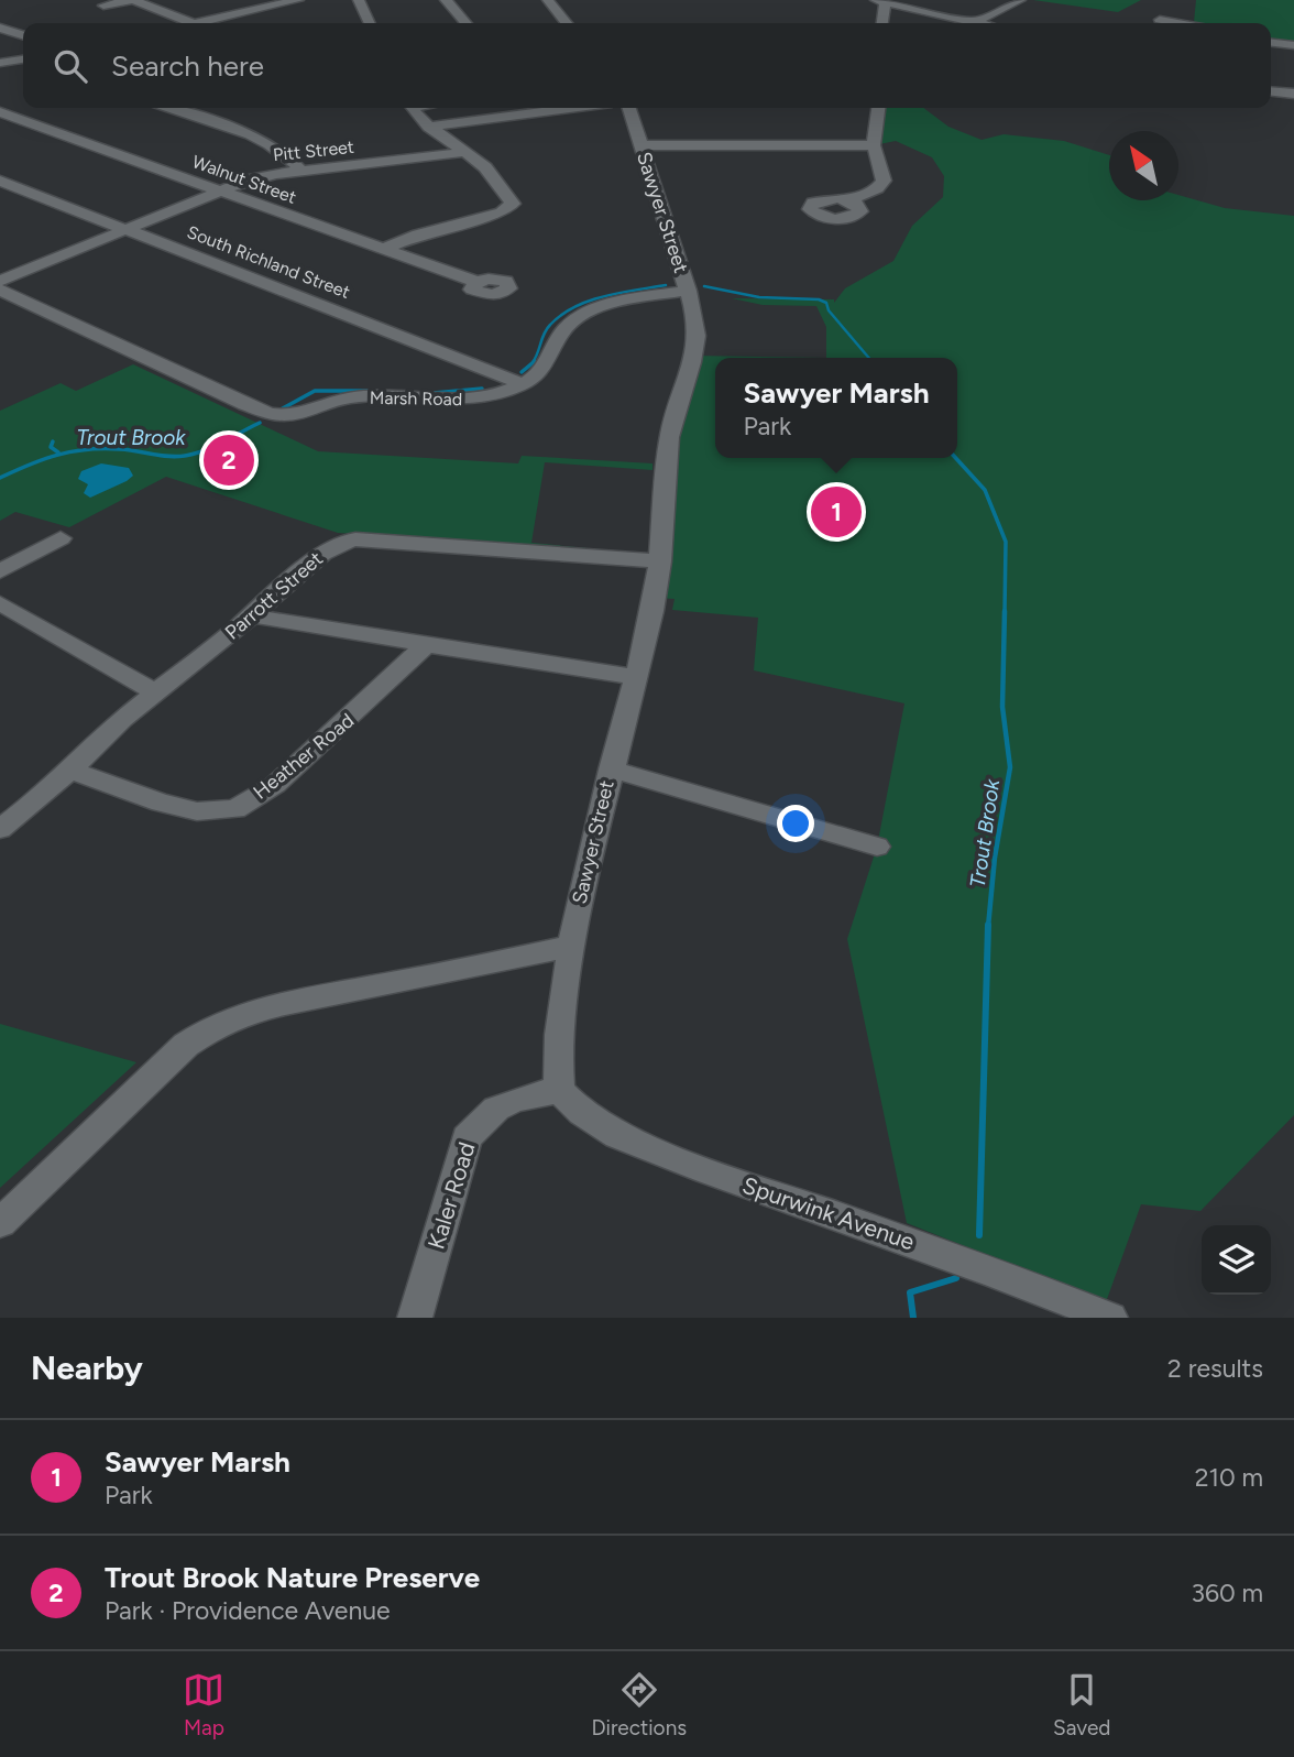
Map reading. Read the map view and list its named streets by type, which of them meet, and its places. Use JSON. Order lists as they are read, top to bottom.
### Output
{
  "streets": {
    "street": [
      "Pitt Street",
      "Walnut Street",
      "Sawyer Street",
      "South Richland Street",
      "Marsh Road",
      "Parrott Street",
      "Heather Road",
      "Kaler Road",
      "Spurwink Avenue"
    ]
  },
  "crossings": [
    ["Pitt Street", "Walnut Street"],
    ["Pitt Street", "South Richland Street"],
    ["Pitt Street", "Marsh Road"],
    ["Sawyer Street", "Marsh Road"],
    ["Sawyer Street", "Parrott Street"],
    ["South Richland Street", "Marsh Road"],
    ["Parrott Street", "Heather Road"],
    ["Kaler Road", "Spurwink Avenue"]
  ],
  "water": ["Trout Brook"],
  "north": "top left",
  "page": {
    "search": "Search here",
    "popup": ["Sawyer Marsh", "Park"],
    "pins": ["2", "1"],
    "heading": ["Nearby", "2 results"],
    "list": [
      {
        "mark": "1",
        "name": "Sawyer Marsh",
        "note": "Park",
        "value": "210 m"
      },
      {
        "mark": "2",
        "name": "Trout Brook Nature Preserve",
        "note": "Park · Providence Avenue",
        "value": "360 m"
      }
    ],
    "nav": ["Map", "Directions", "Saved"]
  }
}
